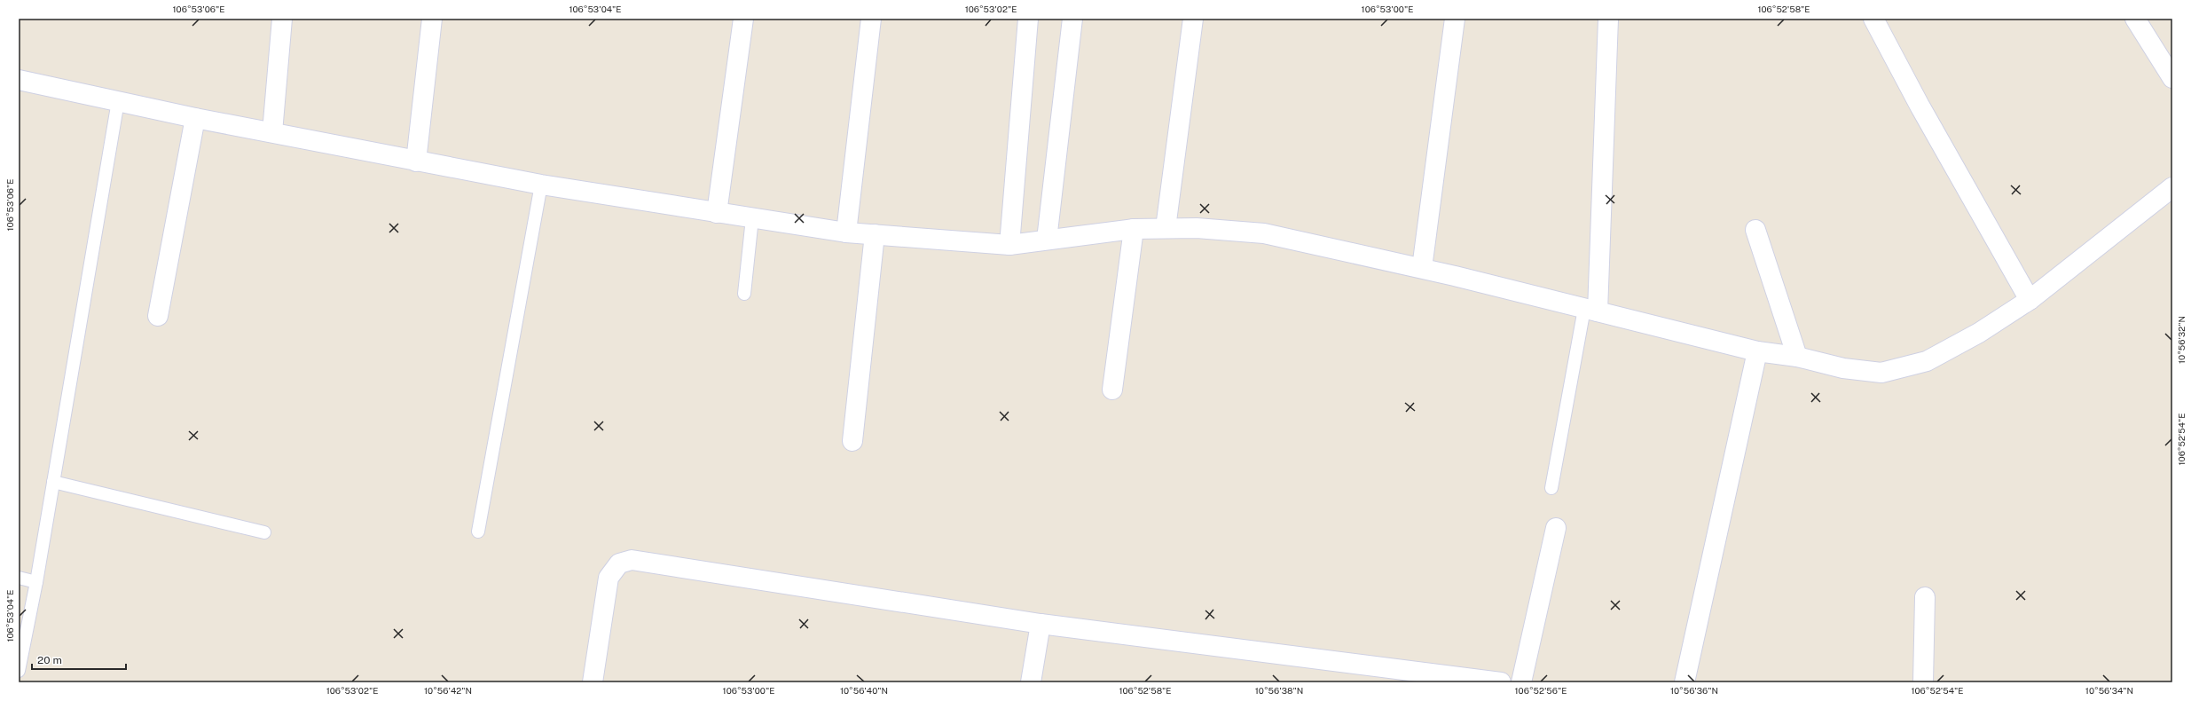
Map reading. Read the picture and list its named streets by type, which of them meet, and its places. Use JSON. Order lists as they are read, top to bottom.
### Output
{
  "scale_bar": "20 m",
  "coordinates": [
    "106°53'06\"E",
    "106°53'04\"E",
    "106°53'02\"E",
    "106°53'00\"E",
    "106°52'58\"E",
    "10°56'32\"N",
    "106°52'54\"E",
    "10°56'42\"N",
    "10°56'40\"N",
    "10°56'38\"N",
    "106°52'56\"E",
    "10°56'36\"N",
    "10°56'34\"N"
  ]
}
